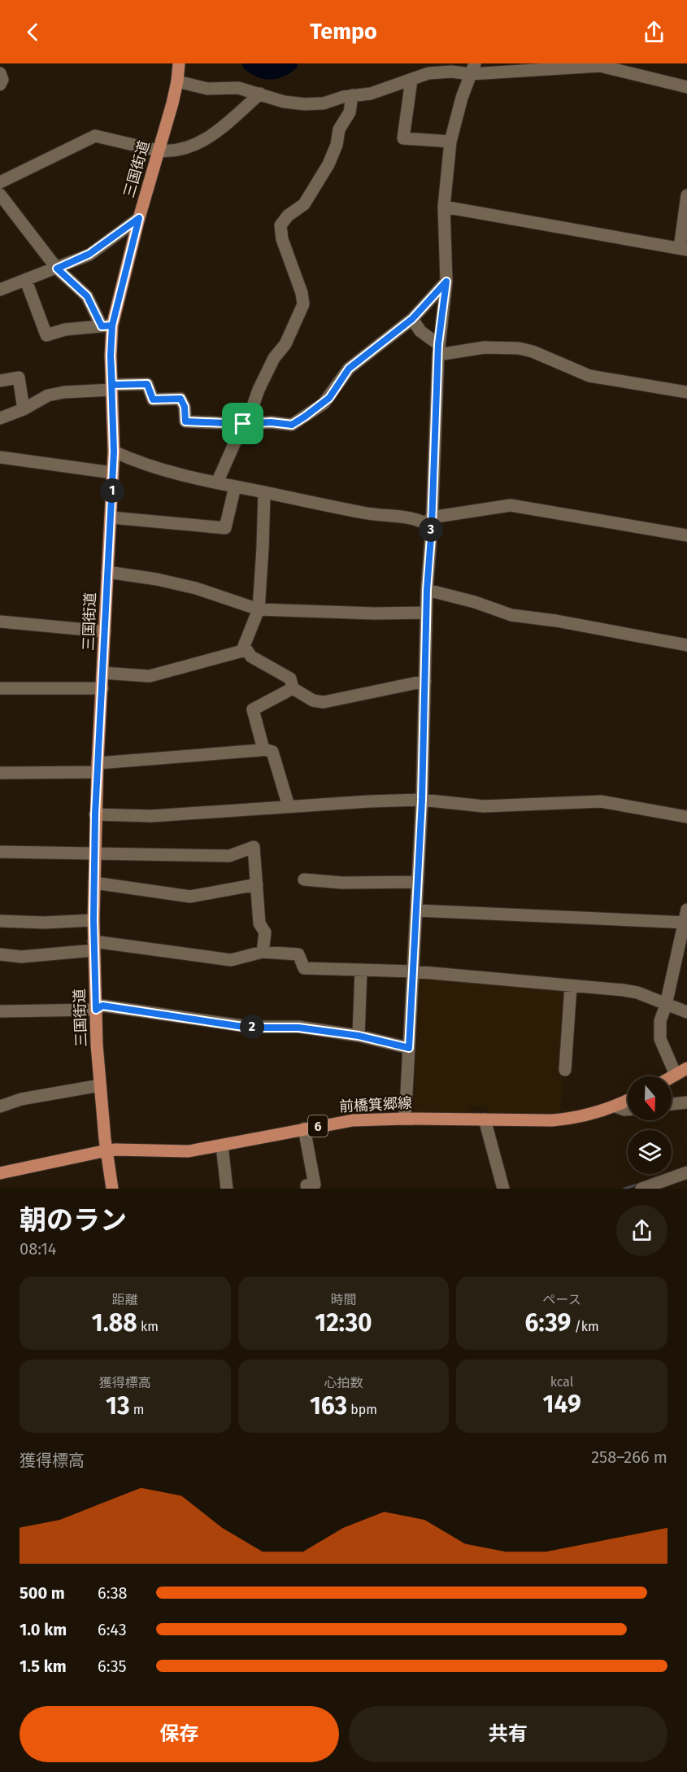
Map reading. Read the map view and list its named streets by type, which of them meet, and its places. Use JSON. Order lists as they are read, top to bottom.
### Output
{
  "streets": {
    "main road": ["三国街道", "前橋箕郷線", "6"]
  },
  "crossings": [
    ["三国街道", "前橋箕郷線"]
  ],
  "north": "bottom",
  "page": {
    "header": "Tempo",
    "pins": ["1", "3", "2"],
    "heading": ["朝のラン", "08:14"],
    "stats": [
      ["距離", "1.88 km"],
      ["時間", "12:30"],
      ["ペース", "6:39 /km"],
      ["獲得標高", "13 m"],
      ["心拍数", "163 bpm"],
      ["kcal", "149"]
    ],
    "chart": ["獲得標高", "258–266 m"],
    "list": [
      {
        "name": "500 m",
        "note": "6:38"
      },
      {
        "name": "1.0 km",
        "note": "6:43"
      },
      {
        "name": "1.5 km",
        "note": "6:35"
      }
    ],
    "buttons": ["保存", "共有"]
  }
}
